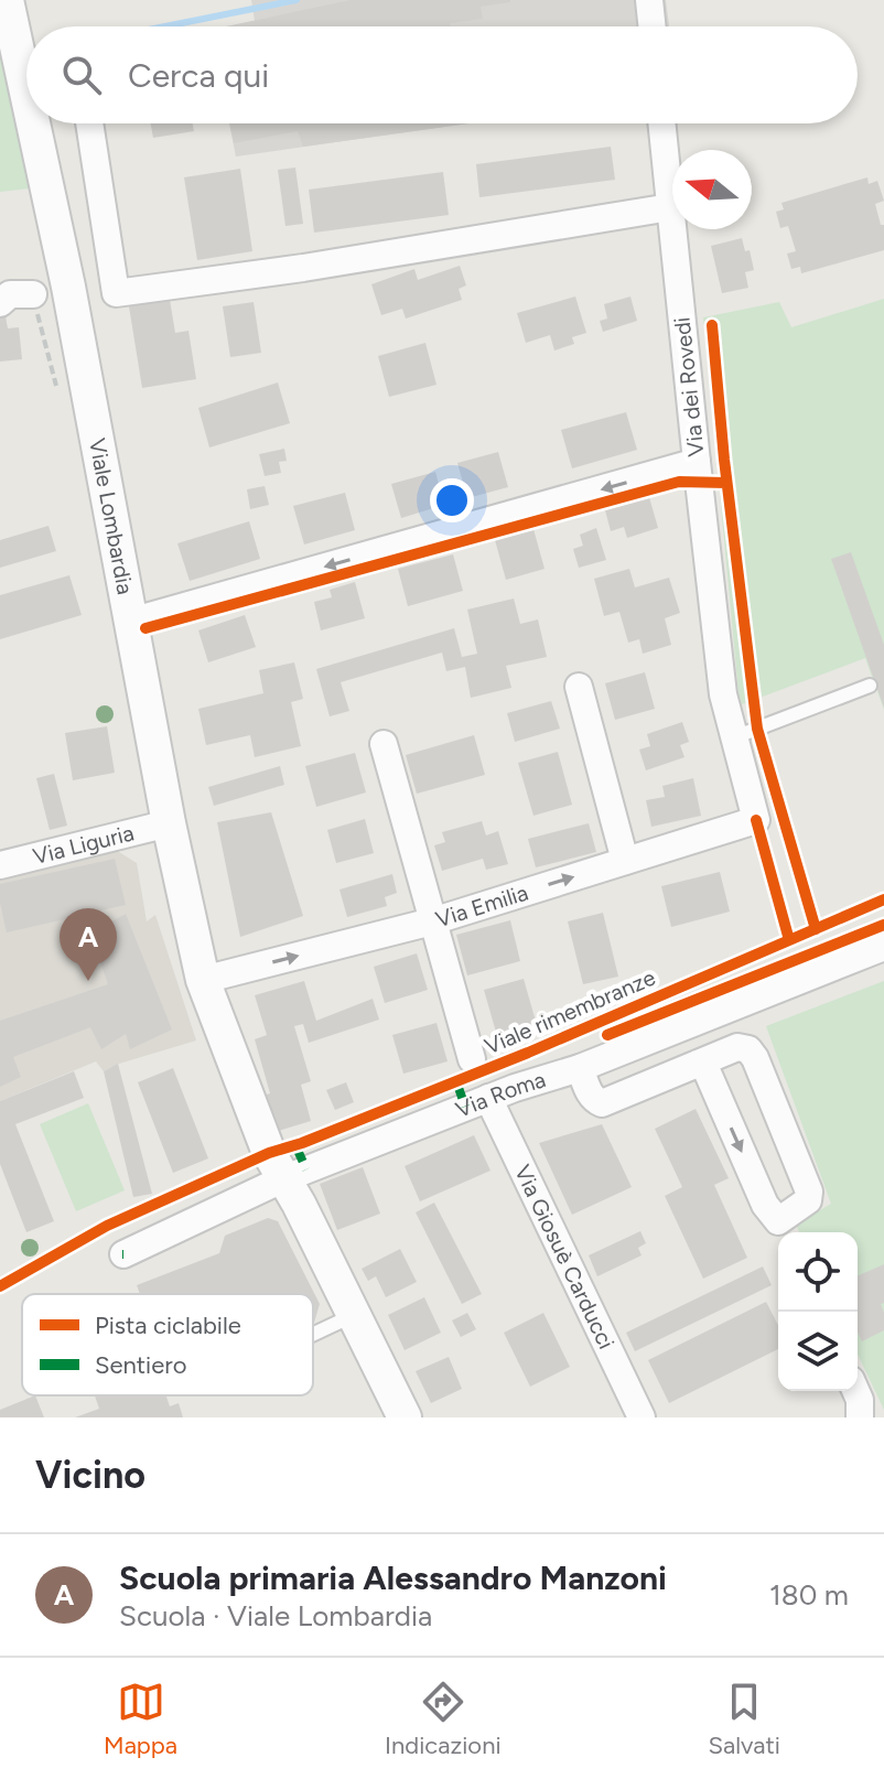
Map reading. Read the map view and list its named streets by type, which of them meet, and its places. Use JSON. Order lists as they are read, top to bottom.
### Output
{
  "streets": {
    "street": [
      "Via dei Rovedi",
      "Viale Lombardia",
      "Via Liguria",
      "Via Emilia",
      "Via Roma",
      "Via Giosuè Carducci"
    ],
    "cycle path": ["Viale rimembranze"]
  },
  "crossings": [
    ["Via dei Rovedi", "Via Emilia"],
    ["Viale Lombardia", "Via Liguria"],
    ["Viale Lombardia", "Via Emilia"],
    ["Viale Lombardia", "Via Roma"],
    ["Via Roma", "Via Giosuè Carducci"]
  ],
  "one_way": ["Via Emilia"],
  "legend": ["Pista ciclabile", "Sentiero"],
  "north": "left",
  "page": {
    "search": "Cerca qui",
    "pins": "A",
    "heading": "Vicino",
    "list": [
      {
        "mark": "A",
        "name": "Scuola primaria Alessandro Manzoni",
        "note": "Scuola · Viale Lombardia",
        "value": "180 m"
      }
    ],
    "nav": ["Mappa", "Indicazioni", "Salvati"]
  }
}
